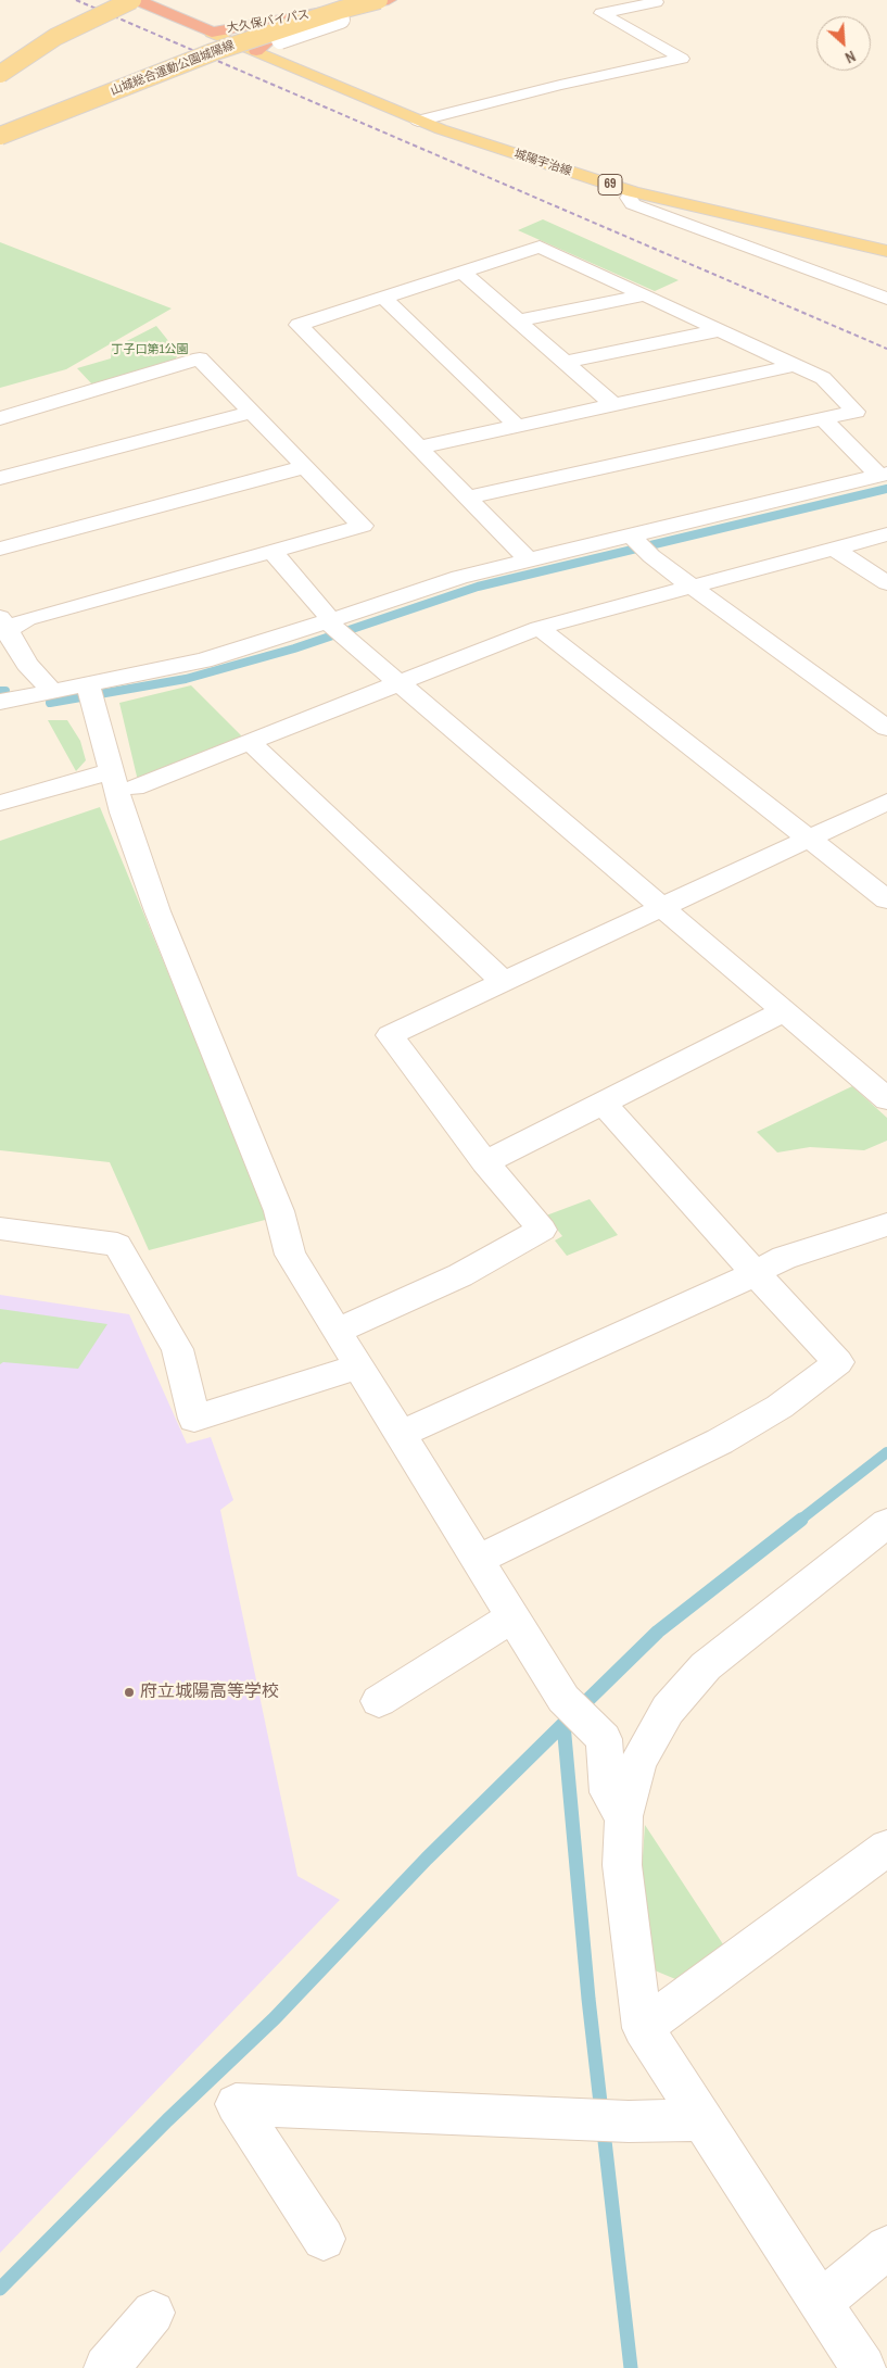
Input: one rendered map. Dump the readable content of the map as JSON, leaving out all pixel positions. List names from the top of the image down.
{
  "streets": {
    "highway": ["大久保バイパス"],
    "main road": ["山城総合運動公園城陽線", "城陽宇治線", "69"]
  },
  "crossings": [
    ["大久保バイパス", "城陽宇治線"]
  ],
  "parks": ["丁子口第1公園"],
  "places": ["府立城陽高等学校"],
  "north": "bottom right"
}
